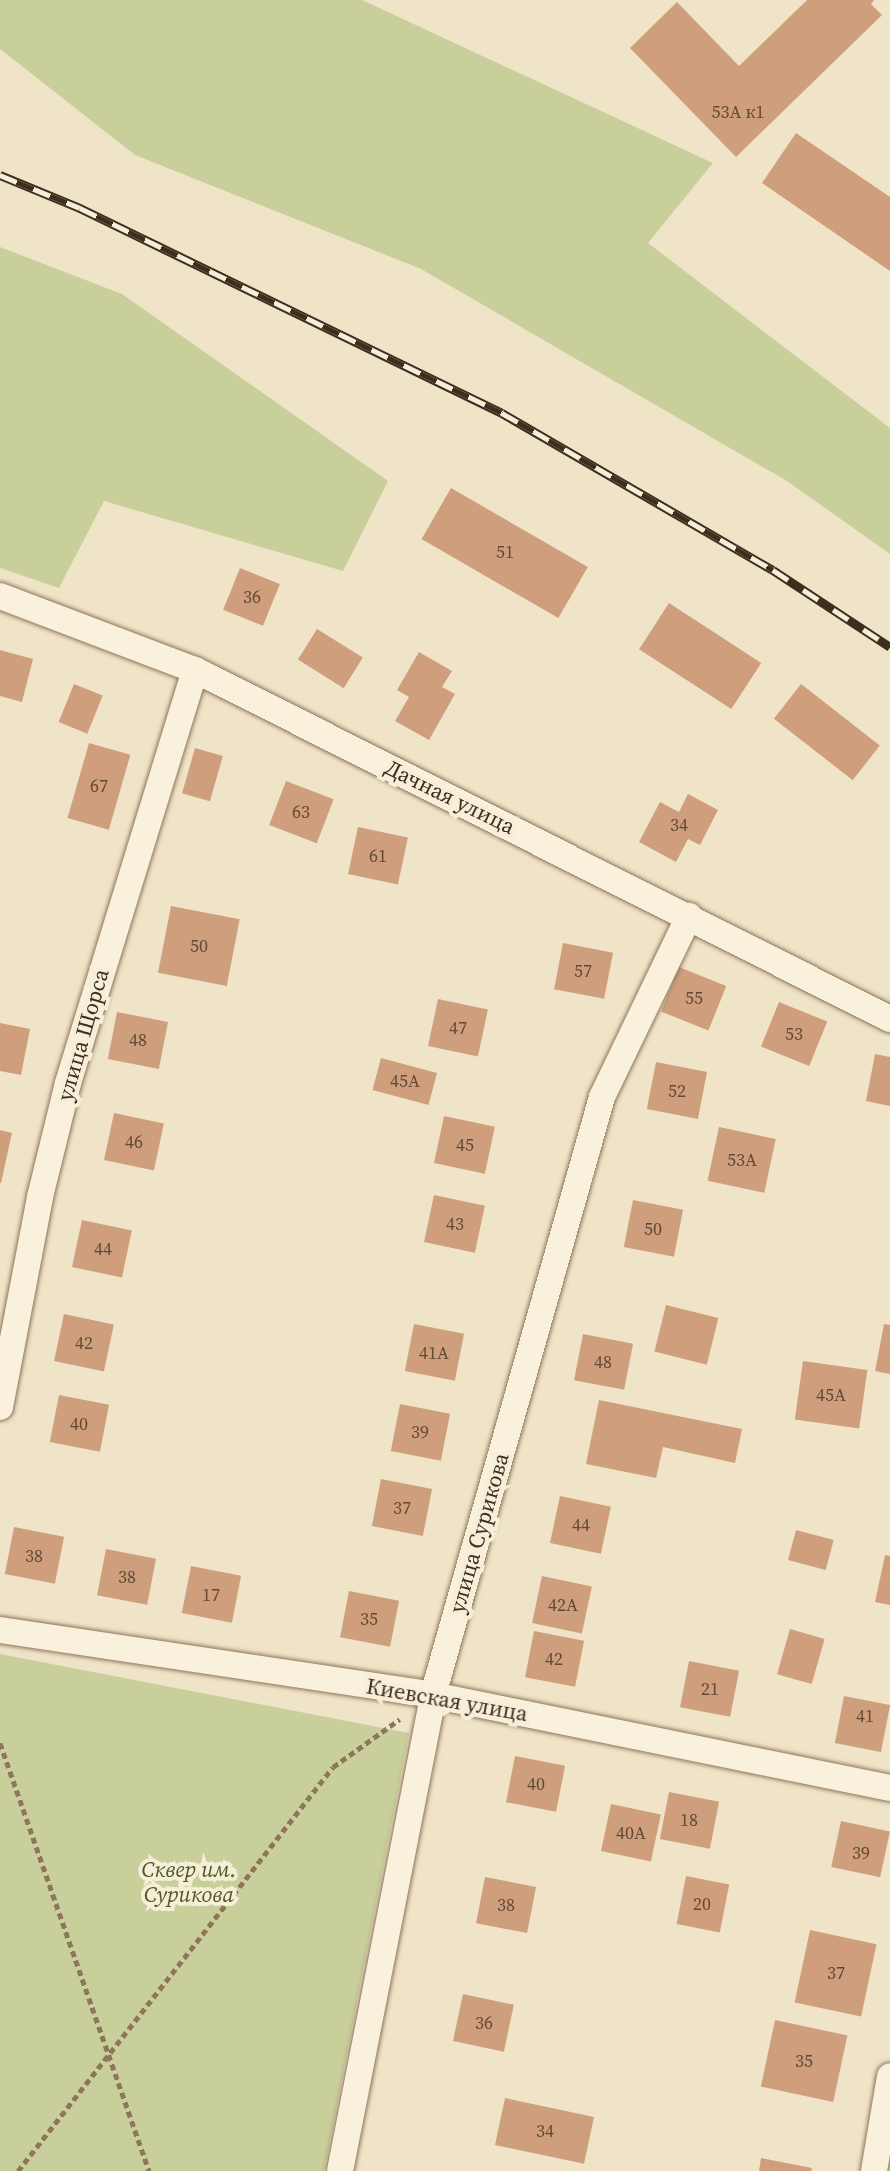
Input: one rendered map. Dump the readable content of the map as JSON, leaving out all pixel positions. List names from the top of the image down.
{
  "streets": {
    "street": [
      "Дачная улица",
      "улица Щорса",
      "улица Сурикова",
      "Киевская улица"
    ]
  },
  "crossings": [
    ["Дачная улица", "улица Щорса"],
    ["Дачная улица", "улица Сурикова"],
    ["улица Сурикова", "Киевская улица"]
  ],
  "parks": ["Сквер им. Сурикова"],
  "house_numbers": [
    "53А к1",
    "51",
    "36",
    "67",
    "63",
    "34",
    "61",
    "50",
    "57",
    "55",
    "47",
    "53",
    "48",
    "45А",
    "52",
    "46",
    "45",
    "53А",
    "43",
    "50",
    "44",
    "42",
    "41А",
    "48",
    "45А",
    "40",
    "39",
    "37",
    "44",
    "38",
    "38",
    "17",
    "42А",
    "35",
    "42",
    "21",
    "41",
    "40",
    "18",
    "40А",
    "39",
    "20",
    "38",
    "37",
    "36",
    "35",
    "34"
  ]
}
